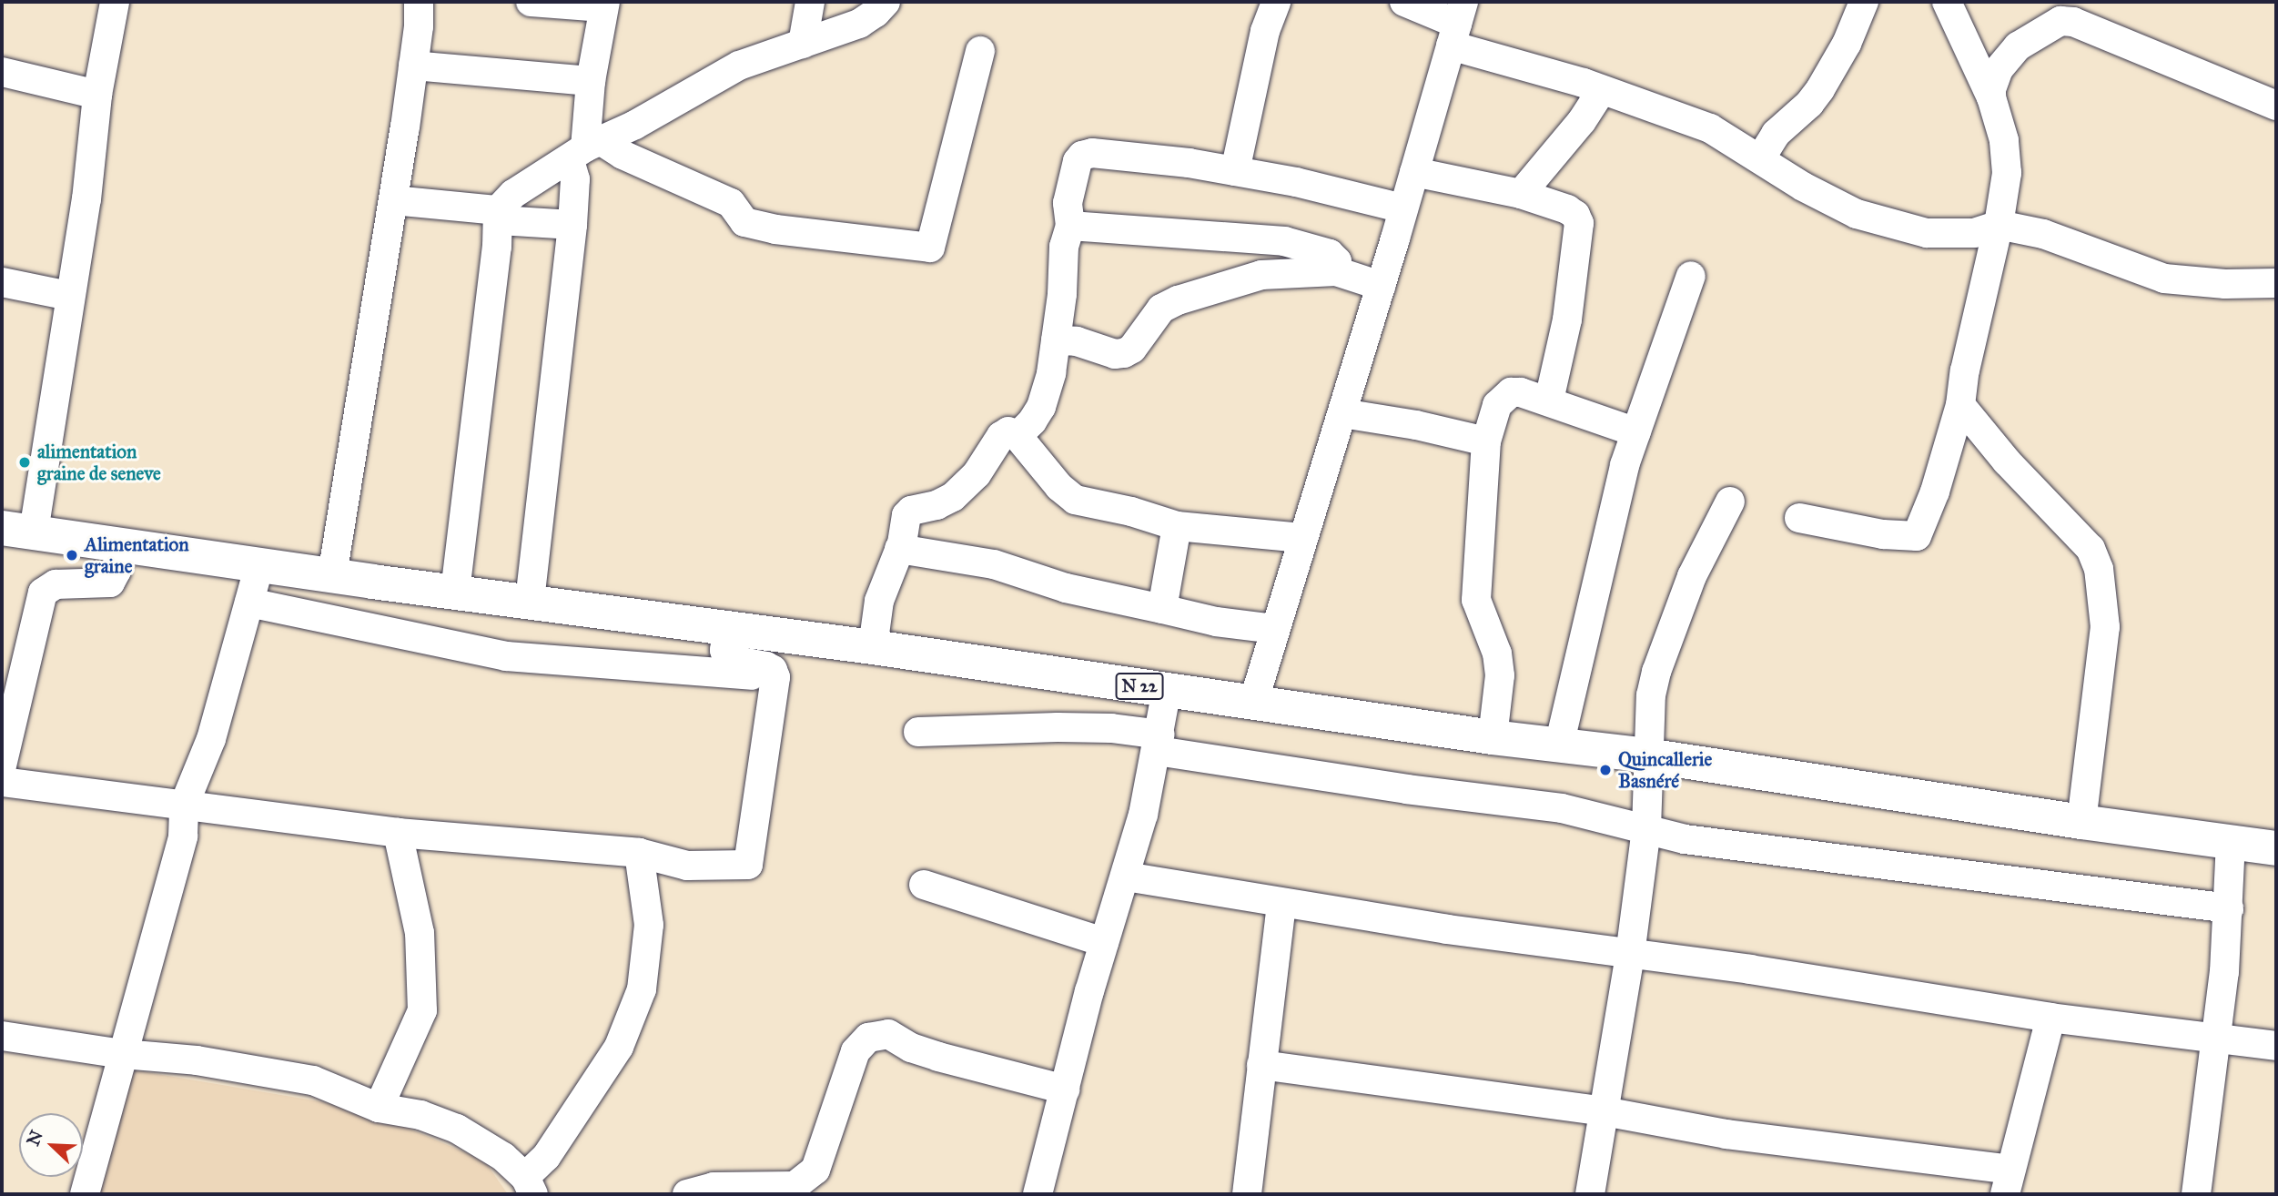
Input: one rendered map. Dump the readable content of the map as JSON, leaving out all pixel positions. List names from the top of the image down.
{
  "streets": {
    "main road": ["N 22"]
  },
  "places": ["alimentation graine de seneve", "Alimentation graine", "Quincallerie Basnéré"],
  "north": "top left"
}
